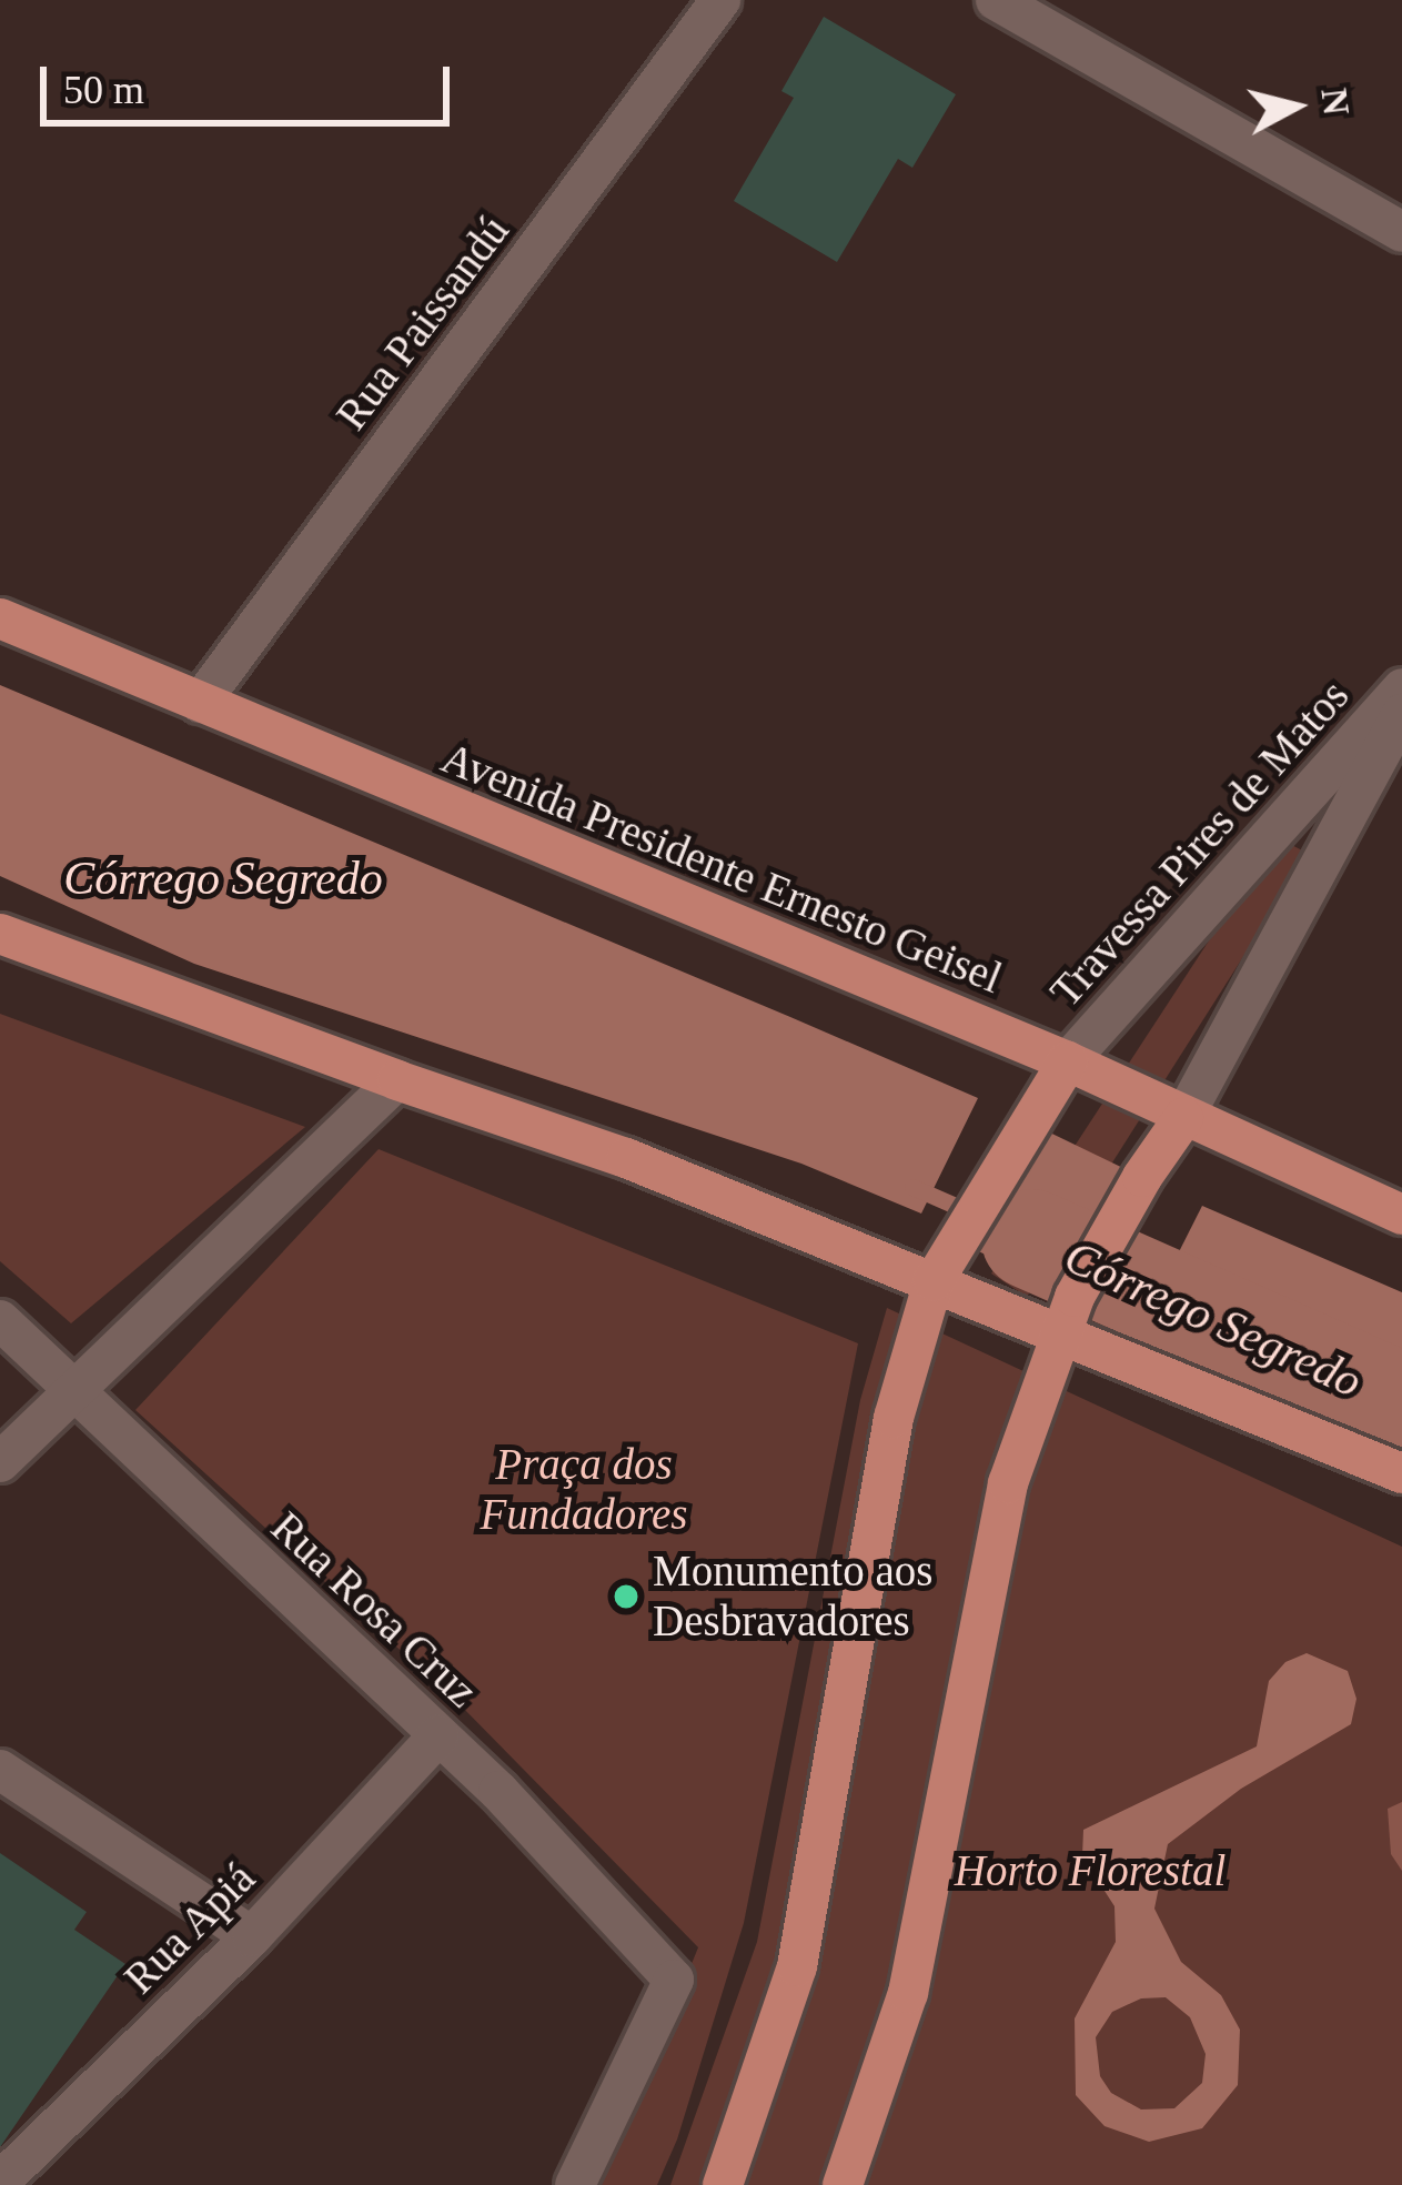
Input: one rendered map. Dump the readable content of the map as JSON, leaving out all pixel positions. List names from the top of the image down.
{
  "streets": {
    "main road": ["Avenida Presidente Ernesto Geisel"],
    "street": [
      "Rua Paissandú",
      "Travessa Pires de Matos",
      "Rua Rosa Cruz",
      "Rua Apiá"
    ]
  },
  "crossings": [
    ["Rua Paissandú", "Avenida Presidente Ernesto Geisel"],
    ["Travessa Pires de Matos", "Avenida Presidente Ernesto Geisel"],
    ["Rua Rosa Cruz", "Rua Apiá"]
  ],
  "water": ["Córrego Segredo"],
  "parks": ["Praça dos Fundadores", "Horto Florestal"],
  "places": ["Monumento aos Desbravadores"],
  "scale_bar": "50 m",
  "north": "right"
}
